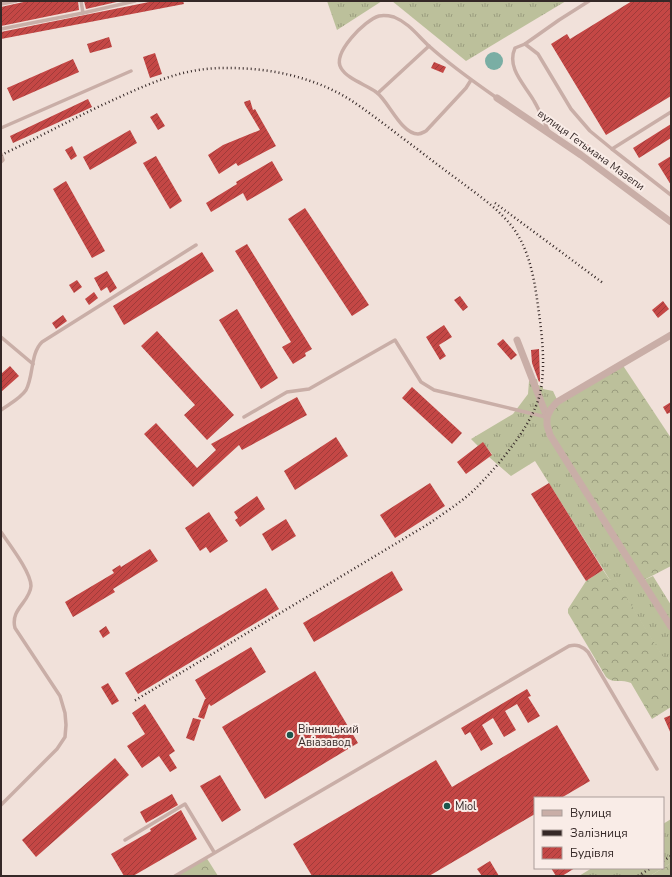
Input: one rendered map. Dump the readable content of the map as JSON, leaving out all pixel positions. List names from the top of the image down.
{
  "streets": {
    "street": ["вулиця Гетьмана Мазепи"]
  },
  "places": ["Вінницький Авіазавод", "Miol"],
  "legend": ["Вулиця", "Залізниця", "Будівля"]
}
